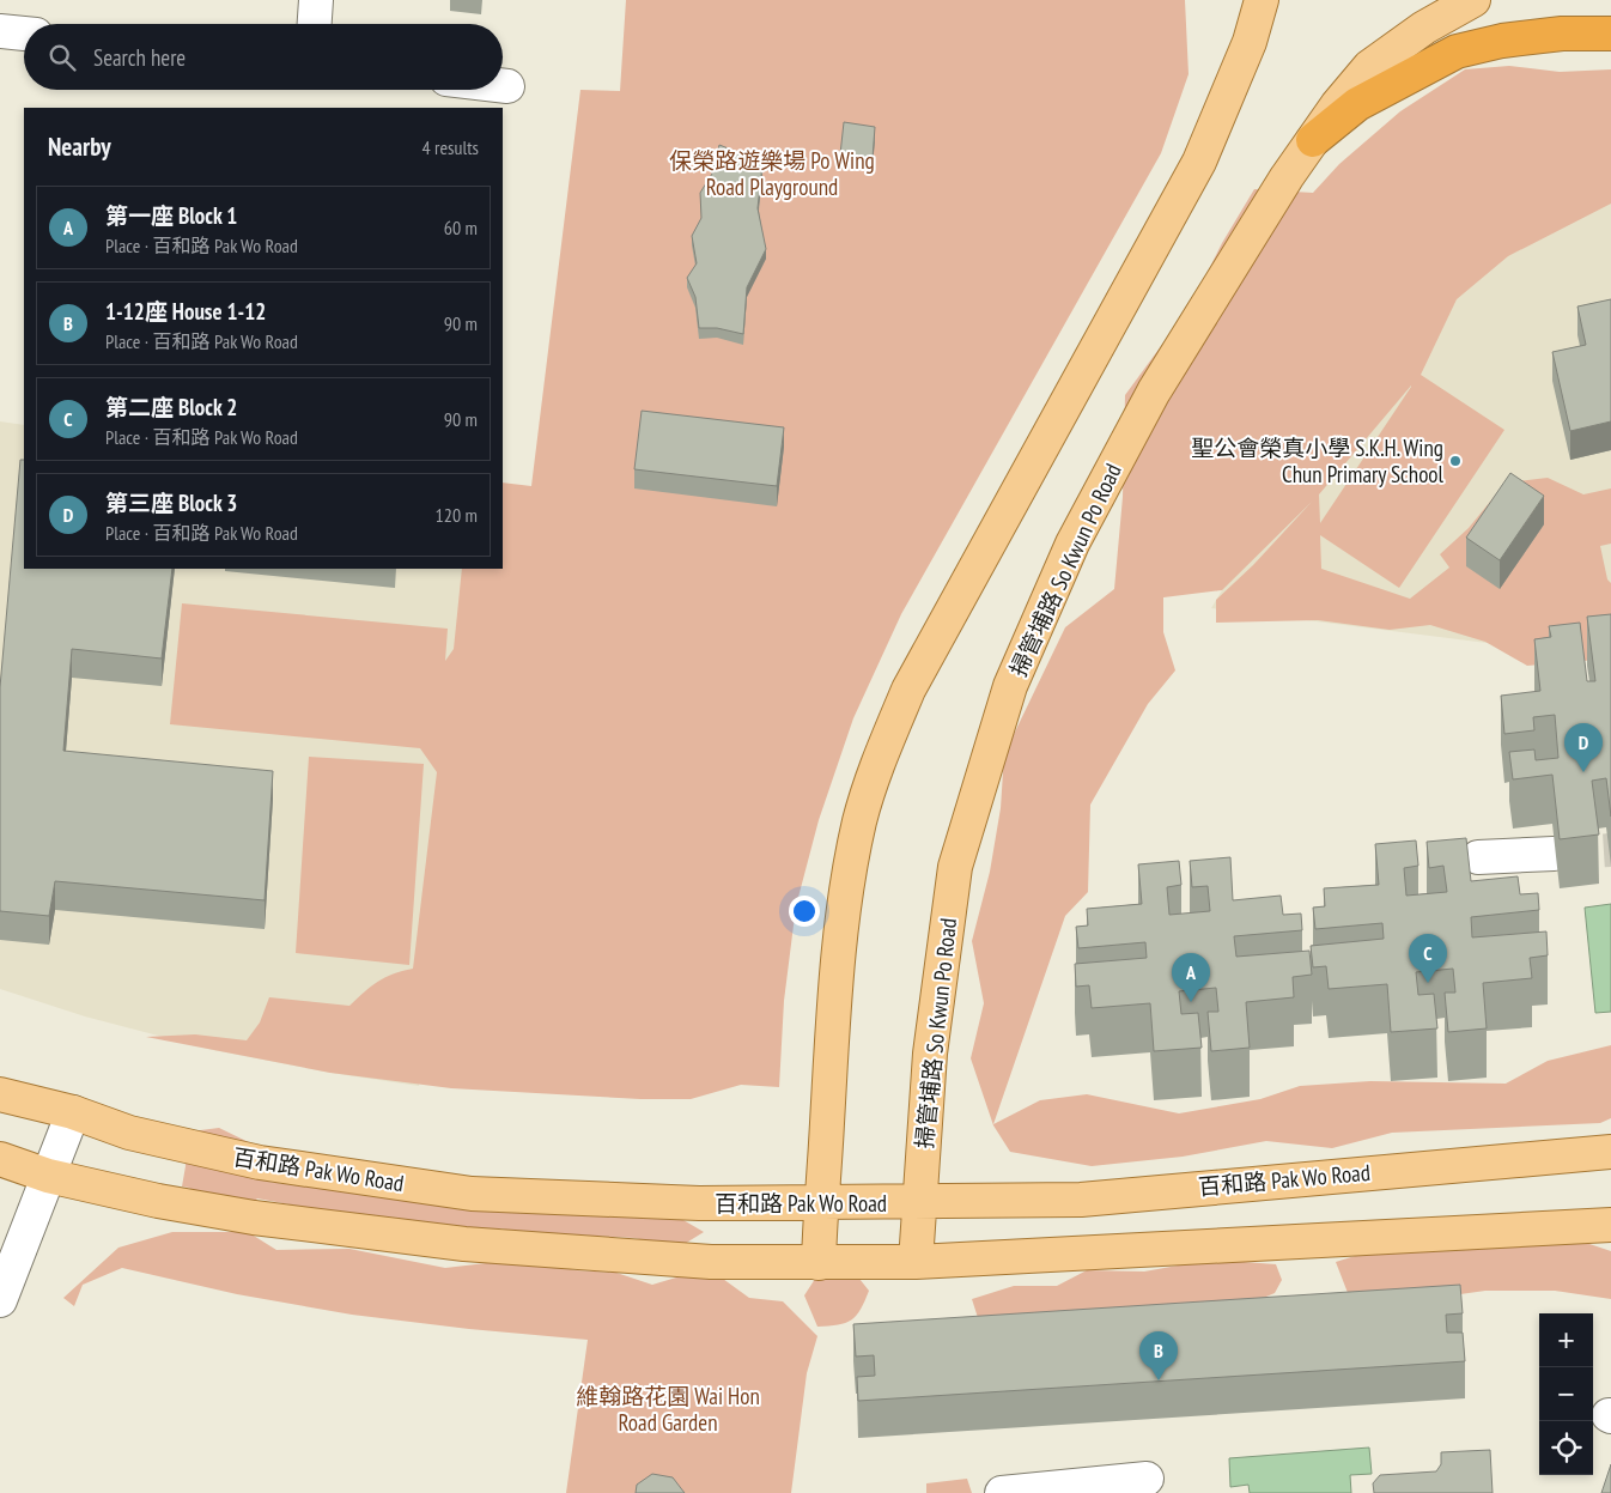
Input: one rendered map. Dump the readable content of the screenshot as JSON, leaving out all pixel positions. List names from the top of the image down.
{
  "streets": {
    "main road": ["掃管埔路 So Kwun Po Road", "百和路 Pak Wo Road"]
  },
  "crossings": [
    ["掃管埔路 So Kwun Po Road", "百和路 Pak Wo Road"]
  ],
  "parks": ["保榮路遊樂場 Po Wing Road Playground", "維翰路花園 Wai Hon Road Garden"],
  "places": ["聖公會榮真小學 S.K.H. Wing Chun Primary School"],
  "page": {
    "search": "Search here",
    "heading": ["Nearby", "4 results"],
    "list": [
      {
        "mark": "A",
        "name": "第一座 Block 1",
        "note": "Place · 百和路 Pak Wo Road",
        "value": "60 m"
      },
      {
        "mark": "B",
        "name": "1-12座 House 1-12",
        "note": "Place · 百和路 Pak Wo Road",
        "value": "90 m"
      },
      {
        "mark": "C",
        "name": "第二座 Block 2",
        "note": "Place · 百和路 Pak Wo Road",
        "value": "90 m"
      },
      {
        "mark": "D",
        "name": "第三座 Block 3",
        "note": "Place · 百和路 Pak Wo Road",
        "value": "120 m"
      }
    ],
    "pins": [
      "D",
      "C",
      "A",
      "B"
    ],
    "map_buttons": ["+", "−"]
  }
}
